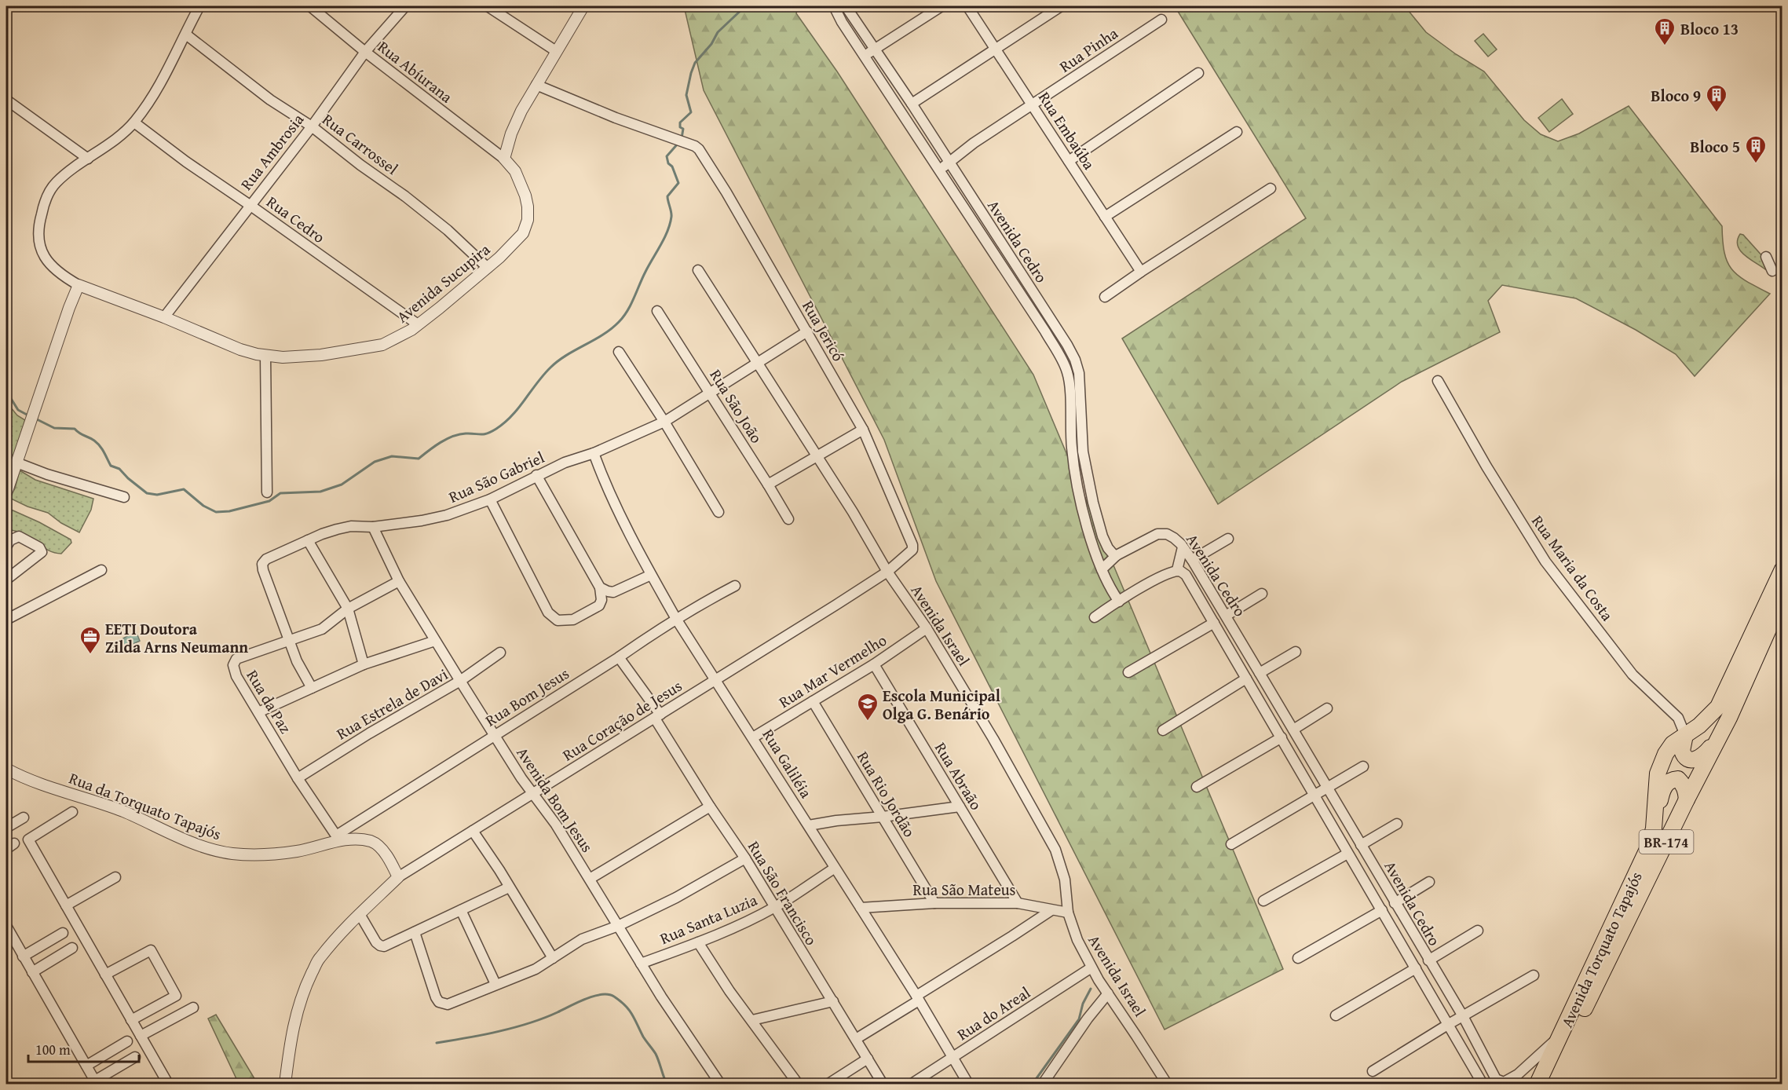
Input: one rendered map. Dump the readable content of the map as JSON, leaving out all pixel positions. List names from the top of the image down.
{
  "streets": {
    "highway": ["BR-174", "Avenida Torquato Tapajós"],
    "street": [
      "Rua Pinha",
      "Rua Abíurana",
      "Rua Embaúba",
      "Rua Carrossel",
      "Rua Ambrosia",
      "Rua Cedro",
      "Avenida Cedro",
      "Avenida Sucupira",
      "Rua Jericó",
      "Rua São João",
      "Rua São Gabriel",
      "Rua Maria da Costa",
      "Avenida Israel",
      "Rua Mar Vermelho",
      "Rua Bom Jesus",
      "Rua da Paz",
      "Rua Estrela de Davi",
      "Rua Coração de Jesus",
      "Rua Galiléia",
      "Rua Abraão",
      "Rua Rio Jordão",
      "Avenida Bom Jesus",
      "Rua da Torquato Tapajós",
      "Rua São Mateus",
      "Rua São Francisco",
      "Rua Santa Luzia",
      "Rua do Areal"
    ]
  },
  "crossings": [
    ["Rua Pinha", "Rua Embaúba"],
    ["Rua Pinha", "Avenida Cedro"],
    ["Rua Abíurana", "Rua Ambrosia"],
    ["Rua Abíurana", "Avenida Sucupira"],
    ["Rua Carrossel", "Rua Ambrosia"],
    ["Rua Carrossel", "Avenida Sucupira"],
    ["Rua Ambrosia", "Rua Cedro"],
    ["Rua Ambrosia", "Avenida Sucupira"],
    ["Rua Cedro", "Avenida Sucupira"],
    ["Avenida Cedro", "Avenida Torquato Tapajós"],
    ["Rua Jericó", "Rua São Gabriel"],
    ["Rua Jericó", "Rua Coração de Jesus"],
    ["Rua São João", "Rua São Gabriel"],
    ["Rua São Gabriel", "Avenida Israel"],
    ["Rua São Gabriel", "Rua da Paz"],
    ["Rua São Gabriel", "Rua Galiléia"],
    ["Rua São Gabriel", "Avenida Bom Jesus"],
    ["Rua Maria da Costa", "Avenida Torquato Tapajós"],
    ["Avenida Israel", "Rua Mar Vermelho"],
    ["Avenida Israel", "Rua Coração de Jesus"],
    ["Avenida Israel", "Rua São Mateus"],
    ["Avenida Israel", "Rua do Areal"],
    ["Rua Mar Vermelho", "Rua Galiléia"],
    ["Rua Mar Vermelho", "Rua Abraão"],
    ["Rua Mar Vermelho", "Rua Rio Jordão"],
    ["Rua Bom Jesus", "Rua da Paz"],
    ["Rua Bom Jesus", "Rua Galiléia"],
    ["Rua Bom Jesus", "Avenida Bom Jesus"],
    ["Rua Bom Jesus", "Rua da Torquato Tapajós"],
    ["Rua Bom Jesus", "Rua São Francisco"],
    ["Rua da Paz", "Rua Estrela de Davi"],
    ["Rua da Paz", "Avenida Bom Jesus"],
    ["Rua da Paz", "Rua da Torquato Tapajós"],
    ["Rua Estrela de Davi", "Avenida Bom Jesus"],
    ["Rua Coração de Jesus", "Rua Galiléia"],
    ["Rua Coração de Jesus", "Avenida Bom Jesus"],
    ["Rua Coração de Jesus", "Rua da Torquato Tapajós"],
    ["Rua Coração de Jesus", "Rua São Francisco"],
    ["Rua Galiléia", "Rua São Mateus"],
    ["Rua Galiléia", "Rua Santa Luzia"],
    ["Rua Galiléia", "Rua do Areal"],
    ["Rua Abraão", "Rua São Mateus"],
    ["Rua Rio Jordão", "Rua São Mateus"],
    ["Avenida Bom Jesus", "Rua Santa Luzia"],
    ["Rua São Francisco", "Rua Santa Luzia"]
  ],
  "places": {
    "building": ["Bloco 13", "Bloco 9", "Bloco 5"],
    "office": ["EETI Doutora Zilda Arns Neumann"],
    "school or university": ["Escola Municipal Olga G. Benário"]
  },
  "scale_bar": "100 m"
}
